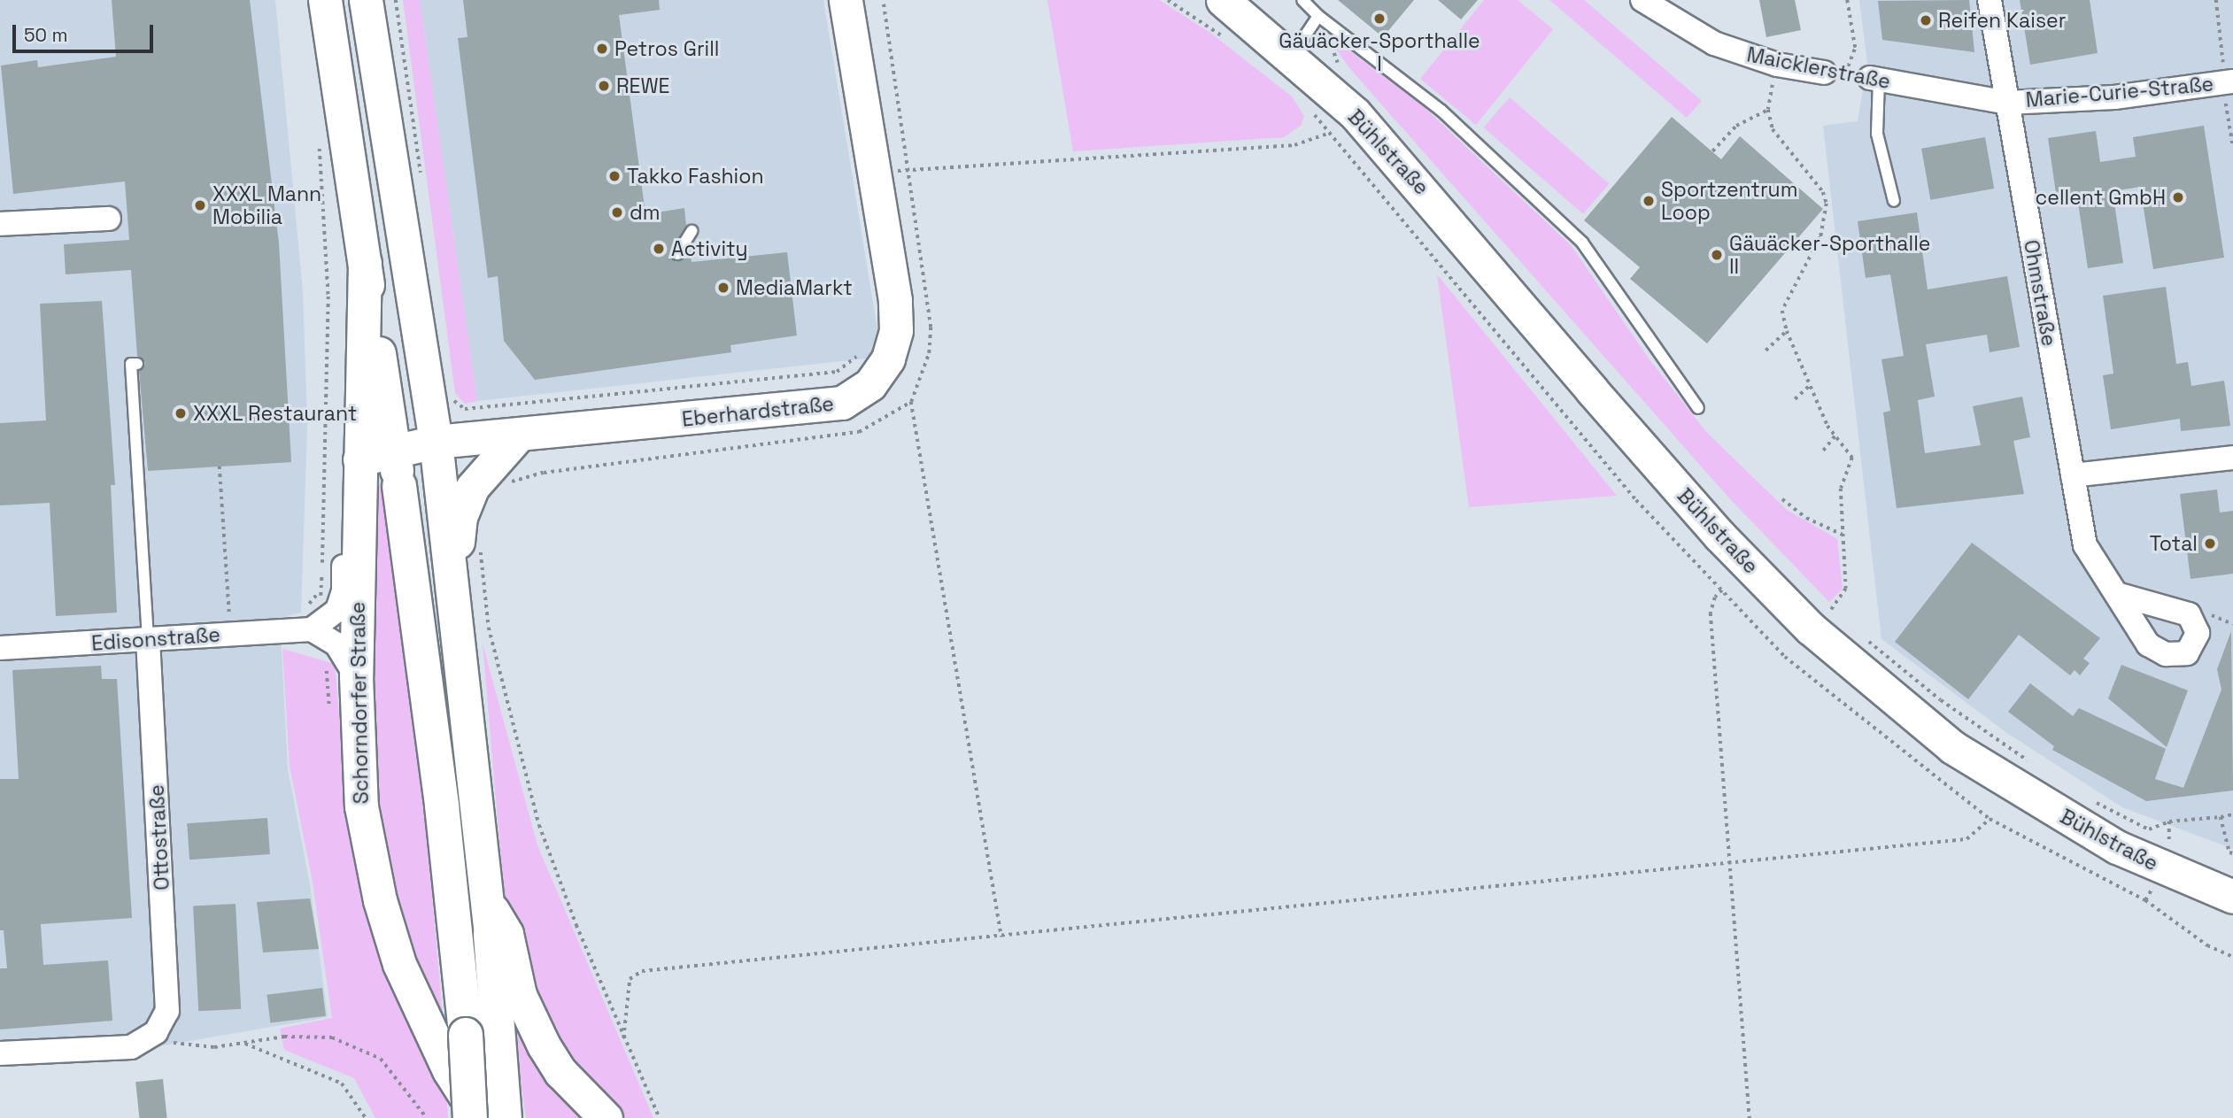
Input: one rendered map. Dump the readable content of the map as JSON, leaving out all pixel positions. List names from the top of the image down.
{
  "streets": {
    "main road": ["Bühlstraße", "Eberhardstraße", "Schorndorfer Straße"],
    "street": [
      "Maicklerstraße",
      "Marie-Curie-Straße",
      "Ohmstraße",
      "Edisonstraße",
      "Ottostraße"
    ]
  },
  "crossings": [
    ["Maicklerstraße", "Marie-Curie-Straße"],
    ["Maicklerstraße", "Ohmstraße"],
    ["Marie-Curie-Straße", "Ohmstraße"],
    ["Eberhardstraße", "Schorndorfer Straße"],
    ["Edisonstraße", "Ottostraße"]
  ],
  "places": [
    "Gäuäcker-Sporthalle I",
    "Reifen Kaiser",
    "Petros Grill",
    "REWE",
    "Takko Fashion",
    "cellent GmbH",
    "Sportzentrum Loop",
    "XXXL Mann Mobilia",
    "dm",
    "Activity",
    "Gäuäcker-Sporthalle II",
    "MediaMarkt",
    "XXXL Restaurant",
    "Total"
  ],
  "scale_bar": "50 m"
}
